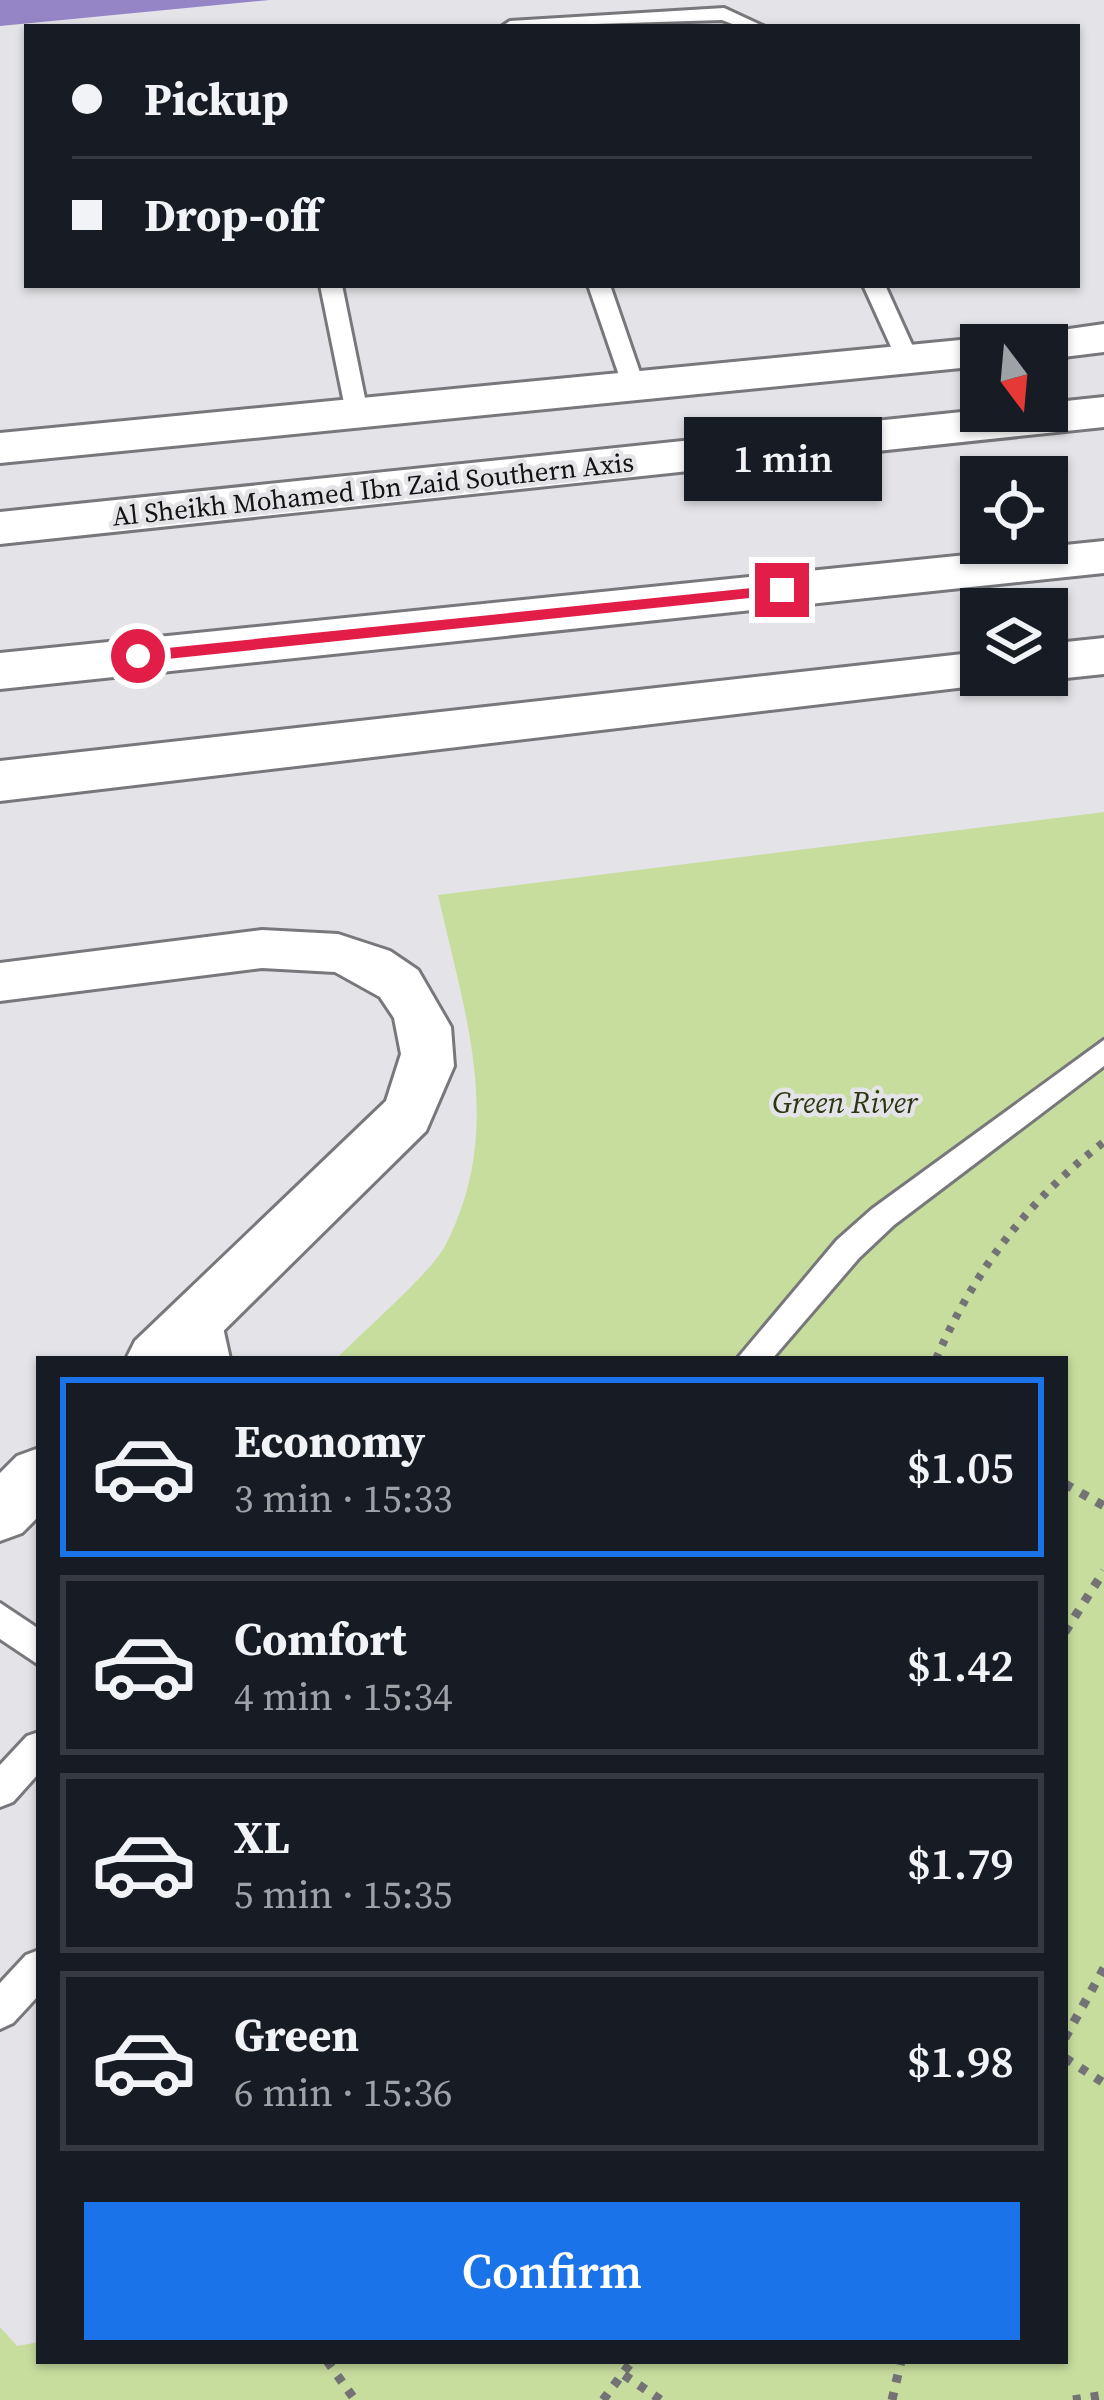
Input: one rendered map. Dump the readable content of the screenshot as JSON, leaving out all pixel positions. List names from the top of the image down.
{
  "streets": {
    "main road": ["Al Sheikh Mohamed Ibn Zaid Southern Axis"]
  },
  "parks": ["Green River"],
  "north": "bottom",
  "page": {
    "banner": ["Pickup", "Drop-off"],
    "bubble": "1 min",
    "list": [
      {
        "name": "Economy",
        "note": "3 min · 15:33",
        "value": "$1.05"
      },
      {
        "name": "Comfort",
        "note": "4 min · 15:34",
        "value": "$1.42"
      },
      {
        "name": "XL",
        "note": "5 min · 15:35",
        "value": "$1.79"
      },
      {
        "name": "Green",
        "note": "6 min · 15:36",
        "value": "$1.98"
      }
    ],
    "buttons": "Confirm"
  }
}
